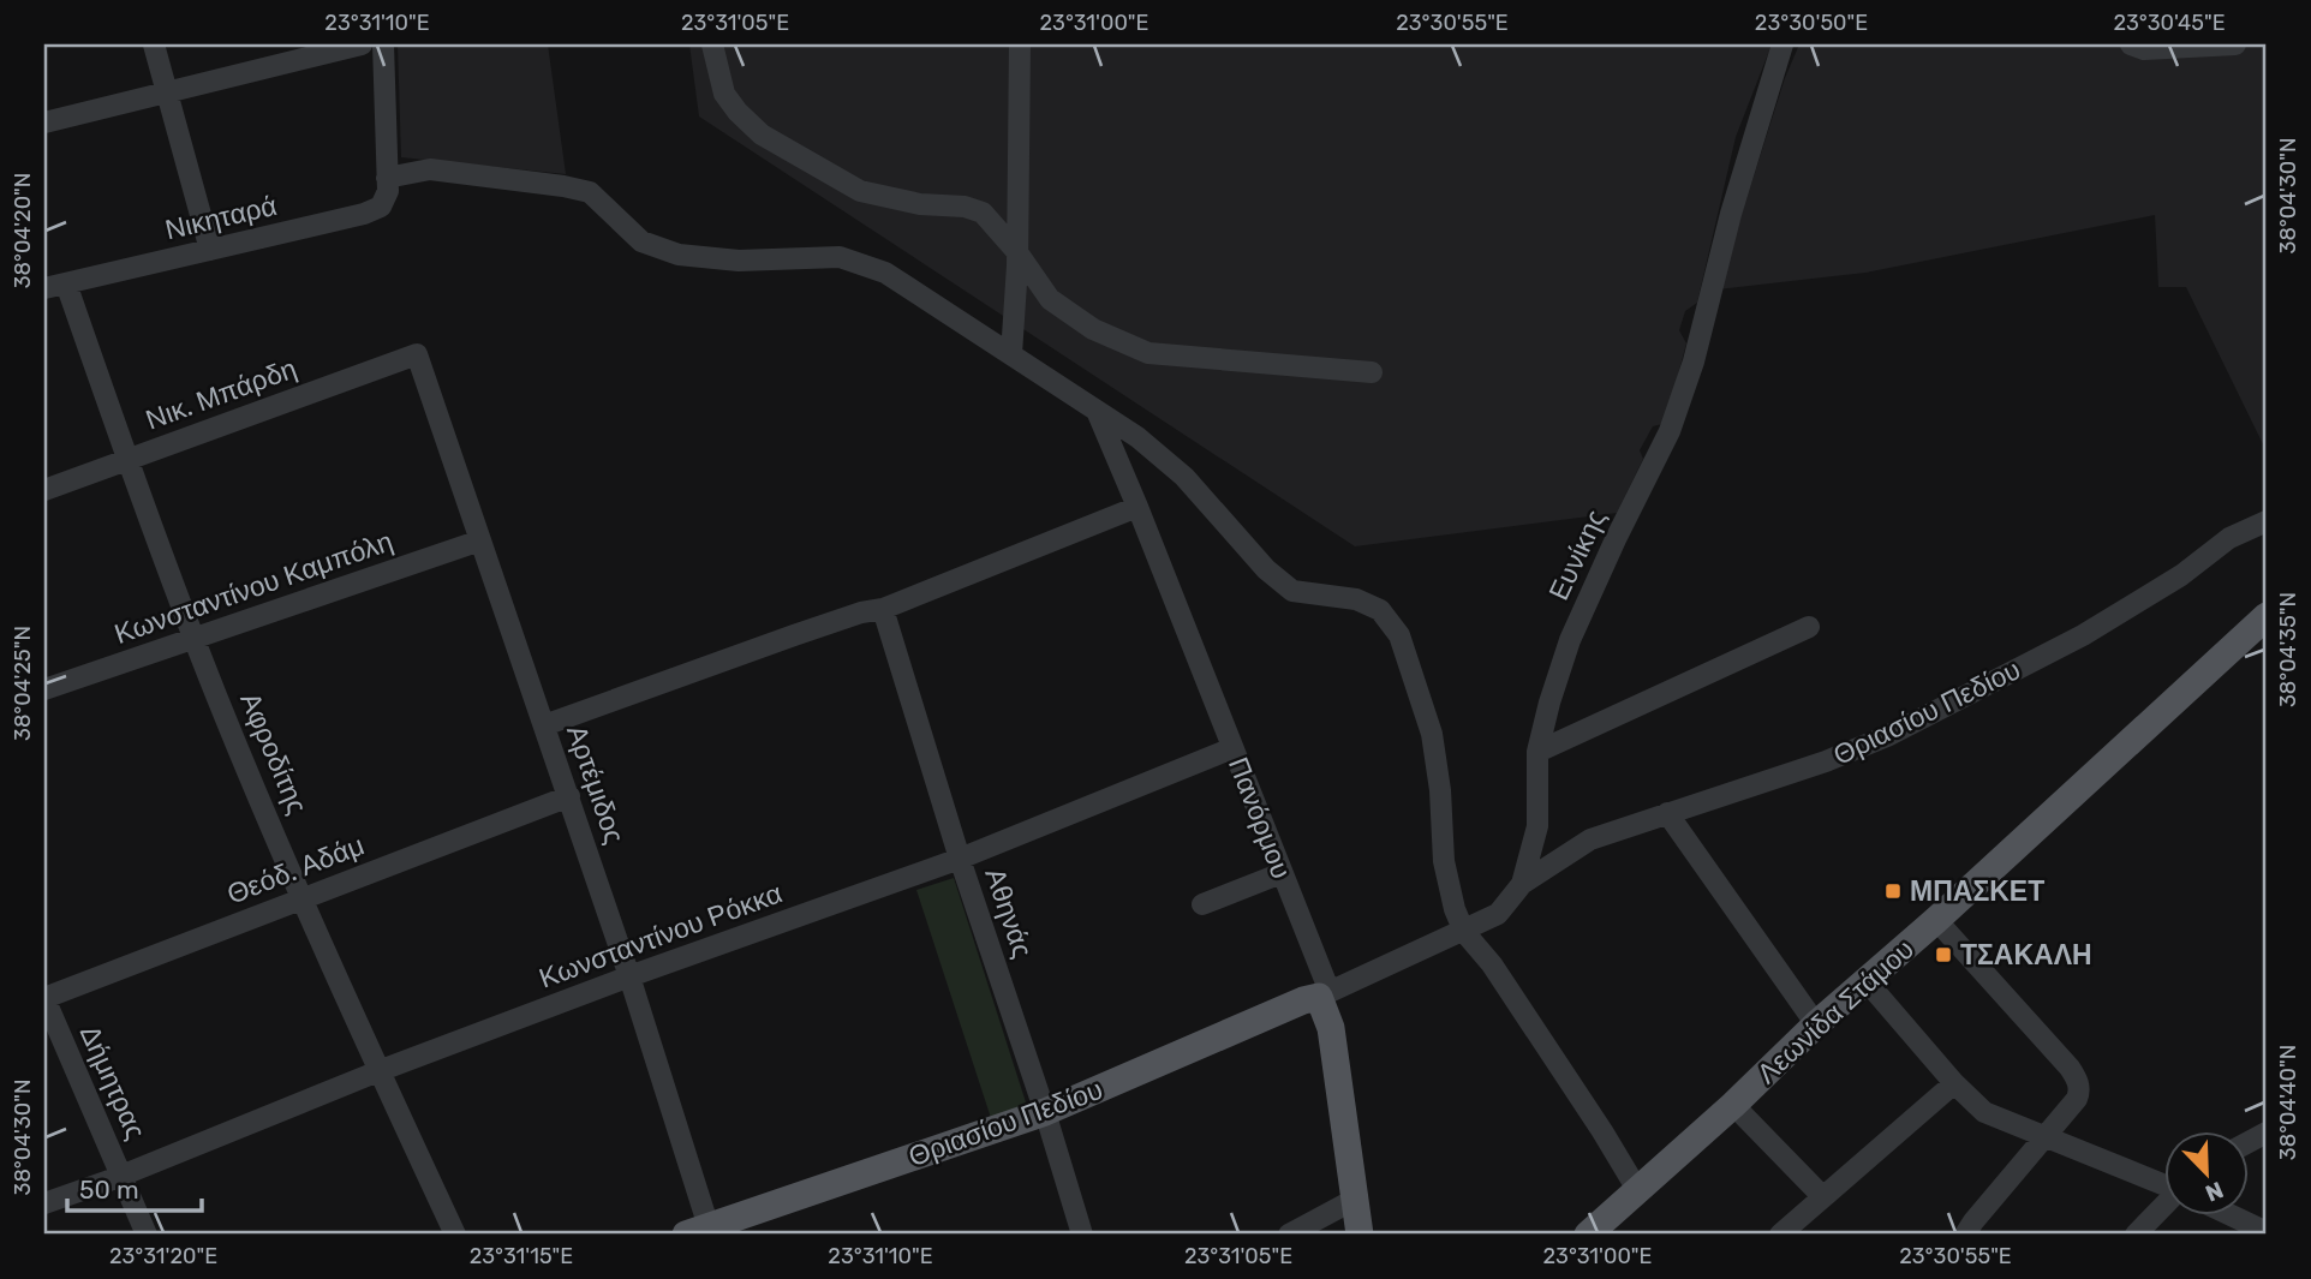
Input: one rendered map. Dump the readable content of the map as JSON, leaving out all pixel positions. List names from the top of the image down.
{
  "streets": {
    "main road": ["Θριασίου Πεδίου", "Πανόρμου", "Λεωνίδα Στάμου"],
    "street": [
      "Νικηταρά",
      "Νικ. Μπάρδη",
      "Ευνίκης",
      "Κωνσταντίνου Καμπόλη",
      "Αφροδίτης",
      "Αρτέμιδος",
      "Θεόδ. Αδάμ",
      "Αθηνάς",
      "Κωνσταντίνου Ρόκκα",
      "Δήμητρας"
    ]
  },
  "crossings": [
    ["Νικηταρά", "Αφροδίτης"],
    ["Νικ. Μπάρδη", "Αφροδίτης"],
    ["Νικ. Μπάρδη", "Αρτέμιδος"],
    ["Ευνίκης", "Θριασίου Πεδίου"],
    ["Ευνίκης", "Πανόρμου"],
    ["Κωνσταντίνου Καμπόλη", "Αφροδίτης"],
    ["Κωνσταντίνου Καμπόλη", "Αρτέμιδος"],
    ["Θριασίου Πεδίου", "Αρτέμιδος"],
    ["Θριασίου Πεδίου", "Πανόρμου"],
    ["Θριασίου Πεδίου", "Αθηνάς"],
    ["Αφροδίτης", "Θεόδ. Αδάμ"],
    ["Αφροδίτης", "Κωνσταντίνου Ρόκκα"],
    ["Αρτέμιδος", "Θεόδ. Αδάμ"],
    ["Αρτέμιδος", "Κωνσταντίνου Ρόκκα"],
    ["Πανόρμου", "Κωνσταντίνου Ρόκκα"],
    ["Θεόδ. Αδάμ", "Δήμητρας"],
    ["Αθηνάς", "Κωνσταντίνου Ρόκκα"],
    ["Κωνσταντίνου Ρόκκα", "Δήμητρας"]
  ],
  "places": {
    "transit": ["ΜΠΑΣΚΕΤ", "ΤΣΑΚΑΛΗ"]
  },
  "scale_bar": "50 m",
  "north": "bottom right",
  "coordinates": [
    "23°31'10\"E",
    "23°31'05\"E",
    "23°31'00\"E",
    "23°30'55\"E",
    "23°30'50\"E",
    "23°30'45\"E",
    "38°04'30\"N",
    "38°04'20\"N",
    "38°04'35\"N",
    "38°04'25\"N",
    "38°04'40\"N",
    "23°31'20\"E",
    "23°31'15\"E"
  ]
}
